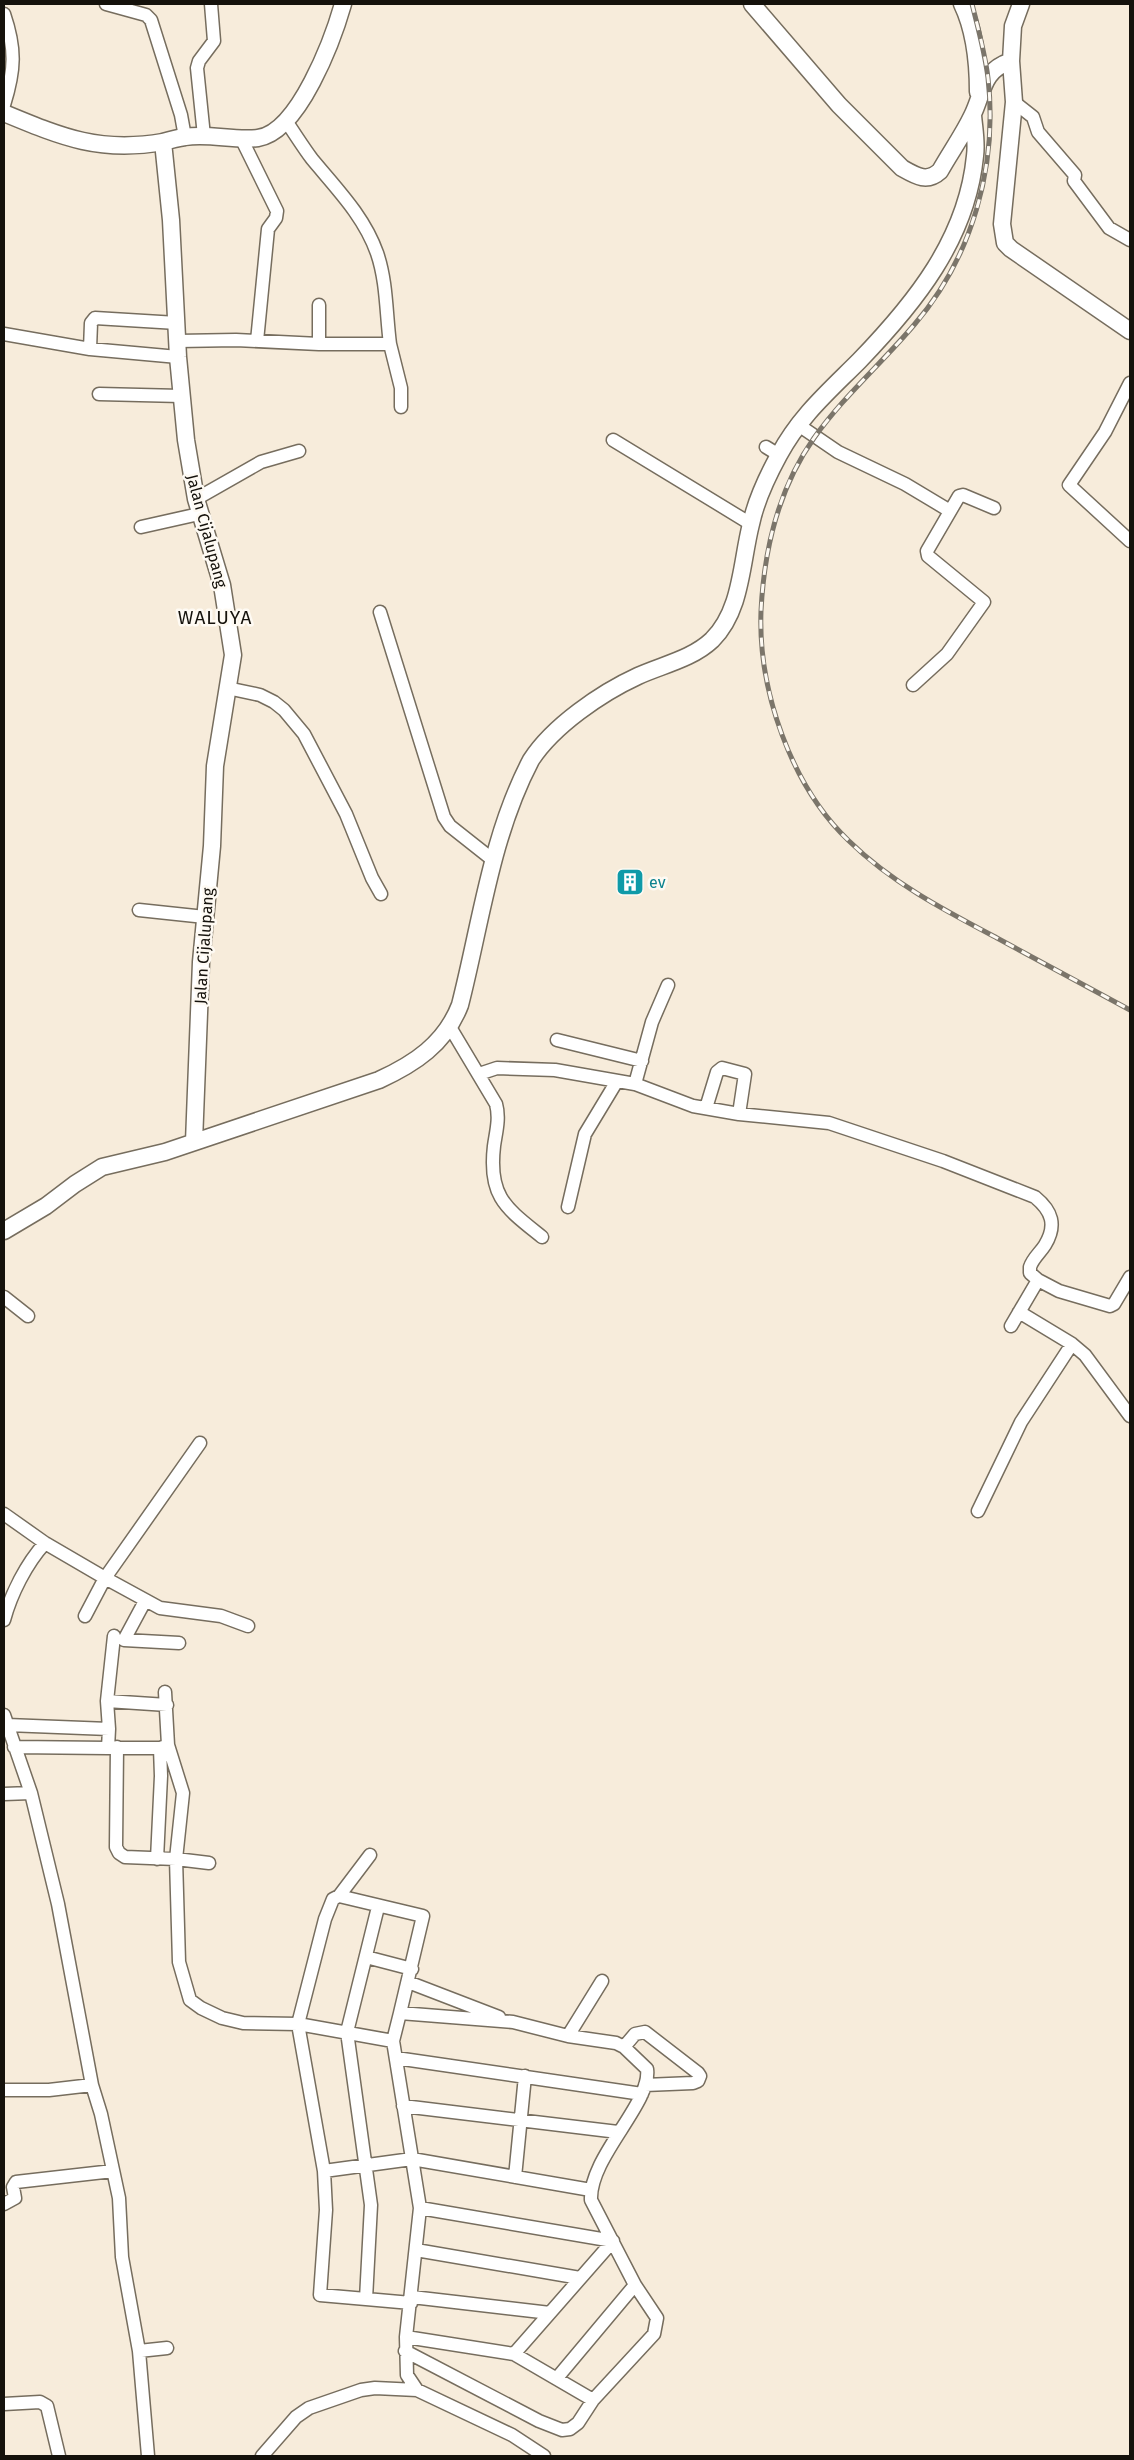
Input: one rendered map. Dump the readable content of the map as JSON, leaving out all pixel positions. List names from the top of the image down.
{
  "streets": {
    "street": ["Jalan Cijalupang"]
  },
  "districts": ["WALUYA"],
  "places": {
    "building": ["ev"]
  }
}
